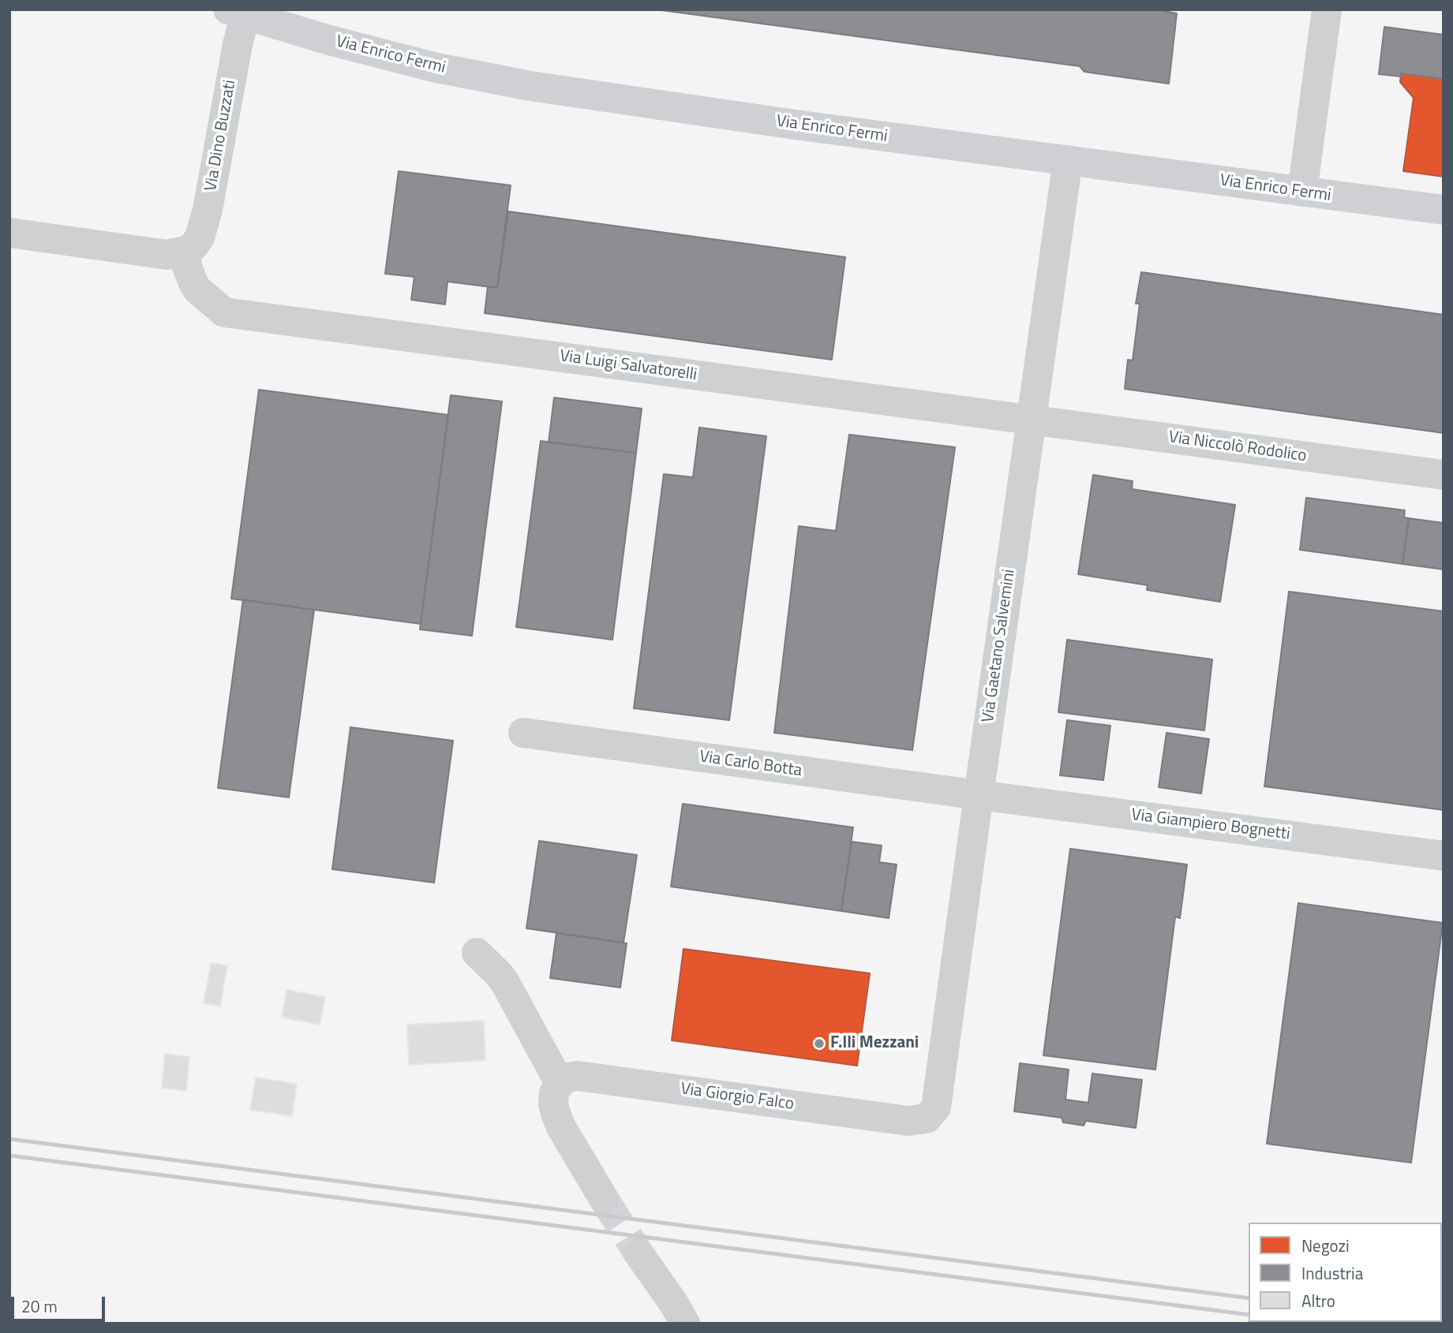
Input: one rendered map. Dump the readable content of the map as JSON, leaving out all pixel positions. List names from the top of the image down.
{
  "streets": {
    "street": [
      "Via Enrico Fermi",
      "Via Dino Buzzati",
      "Via Luigi Salvatorelli",
      "Via Niccolò Rodolico",
      "Via Gaetano Salvemini",
      "Via Carlo Botta",
      "Via Giampiero Bognetti",
      "Via Giorgio Falco"
    ]
  },
  "crossings": [
    ["Via Enrico Fermi", "Via Dino Buzzati"],
    ["Via Enrico Fermi", "Via Gaetano Salvemini"],
    ["Via Dino Buzzati", "Via Luigi Salvatorelli"],
    ["Via Luigi Salvatorelli", "Via Niccolò Rodolico"],
    ["Via Luigi Salvatorelli", "Via Gaetano Salvemini"],
    ["Via Niccolò Rodolico", "Via Gaetano Salvemini"],
    ["Via Gaetano Salvemini", "Via Carlo Botta"],
    ["Via Gaetano Salvemini", "Via Giampiero Bognetti"],
    ["Via Gaetano Salvemini", "Via Giorgio Falco"],
    ["Via Carlo Botta", "Via Giampiero Bognetti"]
  ],
  "places": ["F.lli Mezzani"],
  "legend": ["Negozi", "Industria", "Altro"],
  "scale_bar": "20 m"
}
